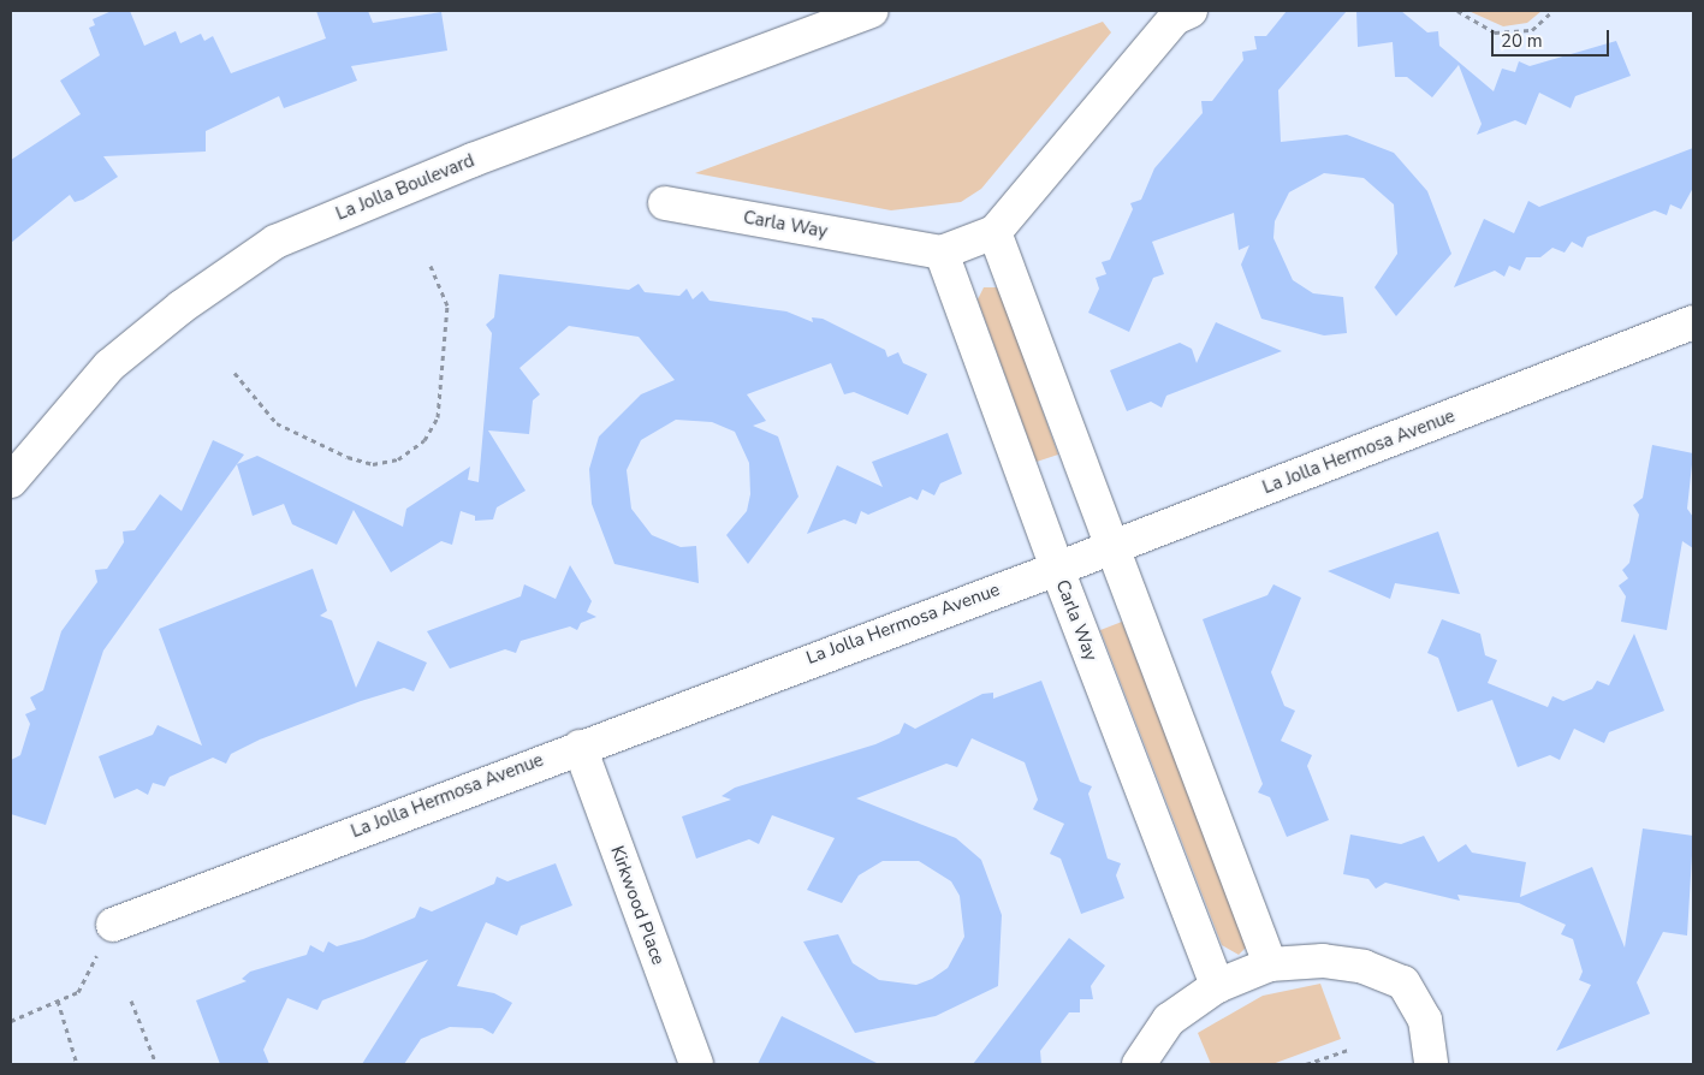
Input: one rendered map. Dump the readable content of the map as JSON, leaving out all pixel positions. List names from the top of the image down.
{
  "streets": {
    "street": [
      "La Jolla Boulevard",
      "Carla Way",
      "La Jolla Hermosa Avenue",
      "Kirkwood Place"
    ]
  },
  "crossings": [
    ["Carla Way", "La Jolla Hermosa Avenue"],
    ["La Jolla Hermosa Avenue", "Kirkwood Place"]
  ],
  "scale_bar": "20 m"
}
